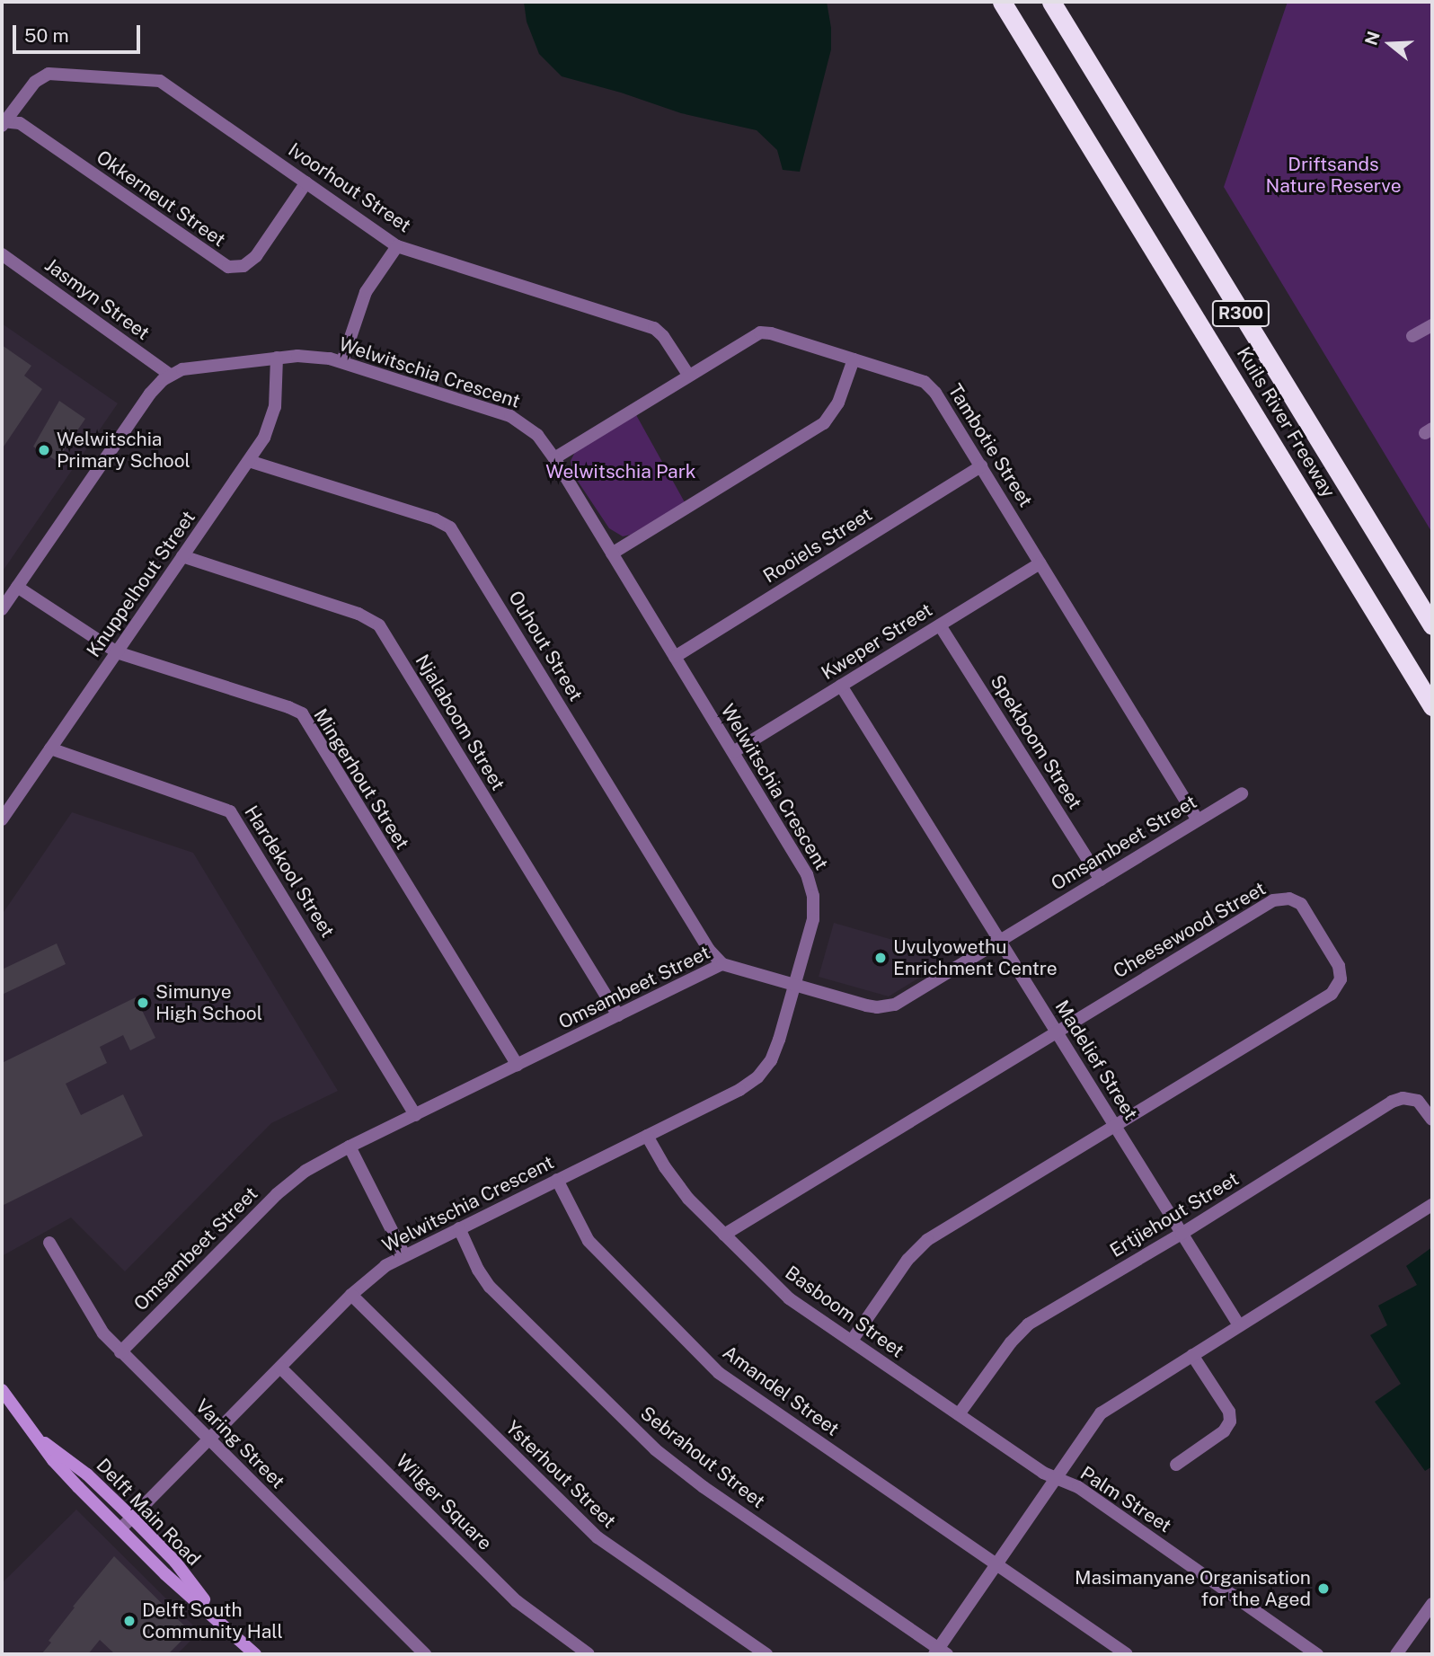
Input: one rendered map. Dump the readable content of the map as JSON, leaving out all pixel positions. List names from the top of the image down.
{
  "streets": {
    "highway": ["R300", "Kuils River Freeway"],
    "street": [
      "Ivoorhout Street",
      "Okkerneut Street",
      "Jasmyn Street",
      "Welwitschia Crescent",
      "Tambotie Street",
      "Rooiels Street",
      "Knuppelhout Street",
      "Kweper Street",
      "Ouhout Street",
      "Njalaboom Street",
      "Spekboom Street",
      "Mingerhout Street",
      "Omsambeet Street",
      "Hardekool Street",
      "Cheesewood Street",
      "Madelief Street",
      "Ertjiehout Street",
      "Basboom Street",
      "Amandel Street",
      "Varing Street",
      "Sebrahout Street",
      "Ysterhout Street",
      "Palm Street",
      "Wilger Square",
      "Delft Main Road"
    ]
  },
  "crossings": [
    ["Ivoorhout Street", "Okkerneut Street"],
    ["Ivoorhout Street", "Tambotie Street"],
    ["Jasmyn Street", "Welwitschia Crescent"],
    ["Welwitschia Crescent", "Tambotie Street"],
    ["Welwitschia Crescent", "Rooiels Street"],
    ["Welwitschia Crescent", "Knuppelhout Street"],
    ["Welwitschia Crescent", "Kweper Street"],
    ["Welwitschia Crescent", "Mingerhout Street"],
    ["Welwitschia Crescent", "Omsambeet Street"],
    ["Welwitschia Crescent", "Basboom Street"],
    ["Welwitschia Crescent", "Amandel Street"],
    ["Welwitschia Crescent", "Varing Street"],
    ["Welwitschia Crescent", "Sebrahout Street"],
    ["Welwitschia Crescent", "Ysterhout Street"],
    ["Welwitschia Crescent", "Wilger Square"],
    ["Welwitschia Crescent", "Delft Main Road"],
    ["Tambotie Street", "Rooiels Street"],
    ["Tambotie Street", "Kweper Street"],
    ["Tambotie Street", "Omsambeet Street"],
    ["Knuppelhout Street", "Ouhout Street"],
    ["Knuppelhout Street", "Njalaboom Street"],
    ["Knuppelhout Street", "Mingerhout Street"],
    ["Knuppelhout Street", "Hardekool Street"],
    ["Kweper Street", "Spekboom Street"],
    ["Kweper Street", "Madelief Street"],
    ["Ouhout Street", "Omsambeet Street"],
    ["Njalaboom Street", "Omsambeet Street"],
    ["Spekboom Street", "Omsambeet Street"],
    ["Mingerhout Street", "Omsambeet Street"],
    ["Omsambeet Street", "Hardekool Street"],
    ["Omsambeet Street", "Madelief Street"],
    ["Omsambeet Street", "Varing Street"],
    ["Cheesewood Street", "Madelief Street"],
    ["Cheesewood Street", "Basboom Street"],
    ["Madelief Street", "Ertjiehout Street"],
    ["Ertjiehout Street", "Basboom Street"],
    ["Basboom Street", "Palm Street"],
    ["Amandel Street", "Palm Street"],
    ["Sebrahout Street", "Palm Street"]
  ],
  "parks": ["Driftsands Nature Reserve", "Welwitschia Park"],
  "places": [
    "Welwitschia Primary School",
    "Uvulyowethu Enrichment Centre",
    "Simunye High School",
    "Masimanyane Organisation for the Aged",
    "Delft South Community Hall"
  ],
  "scale_bar": "50 m",
  "north": "left"
}
